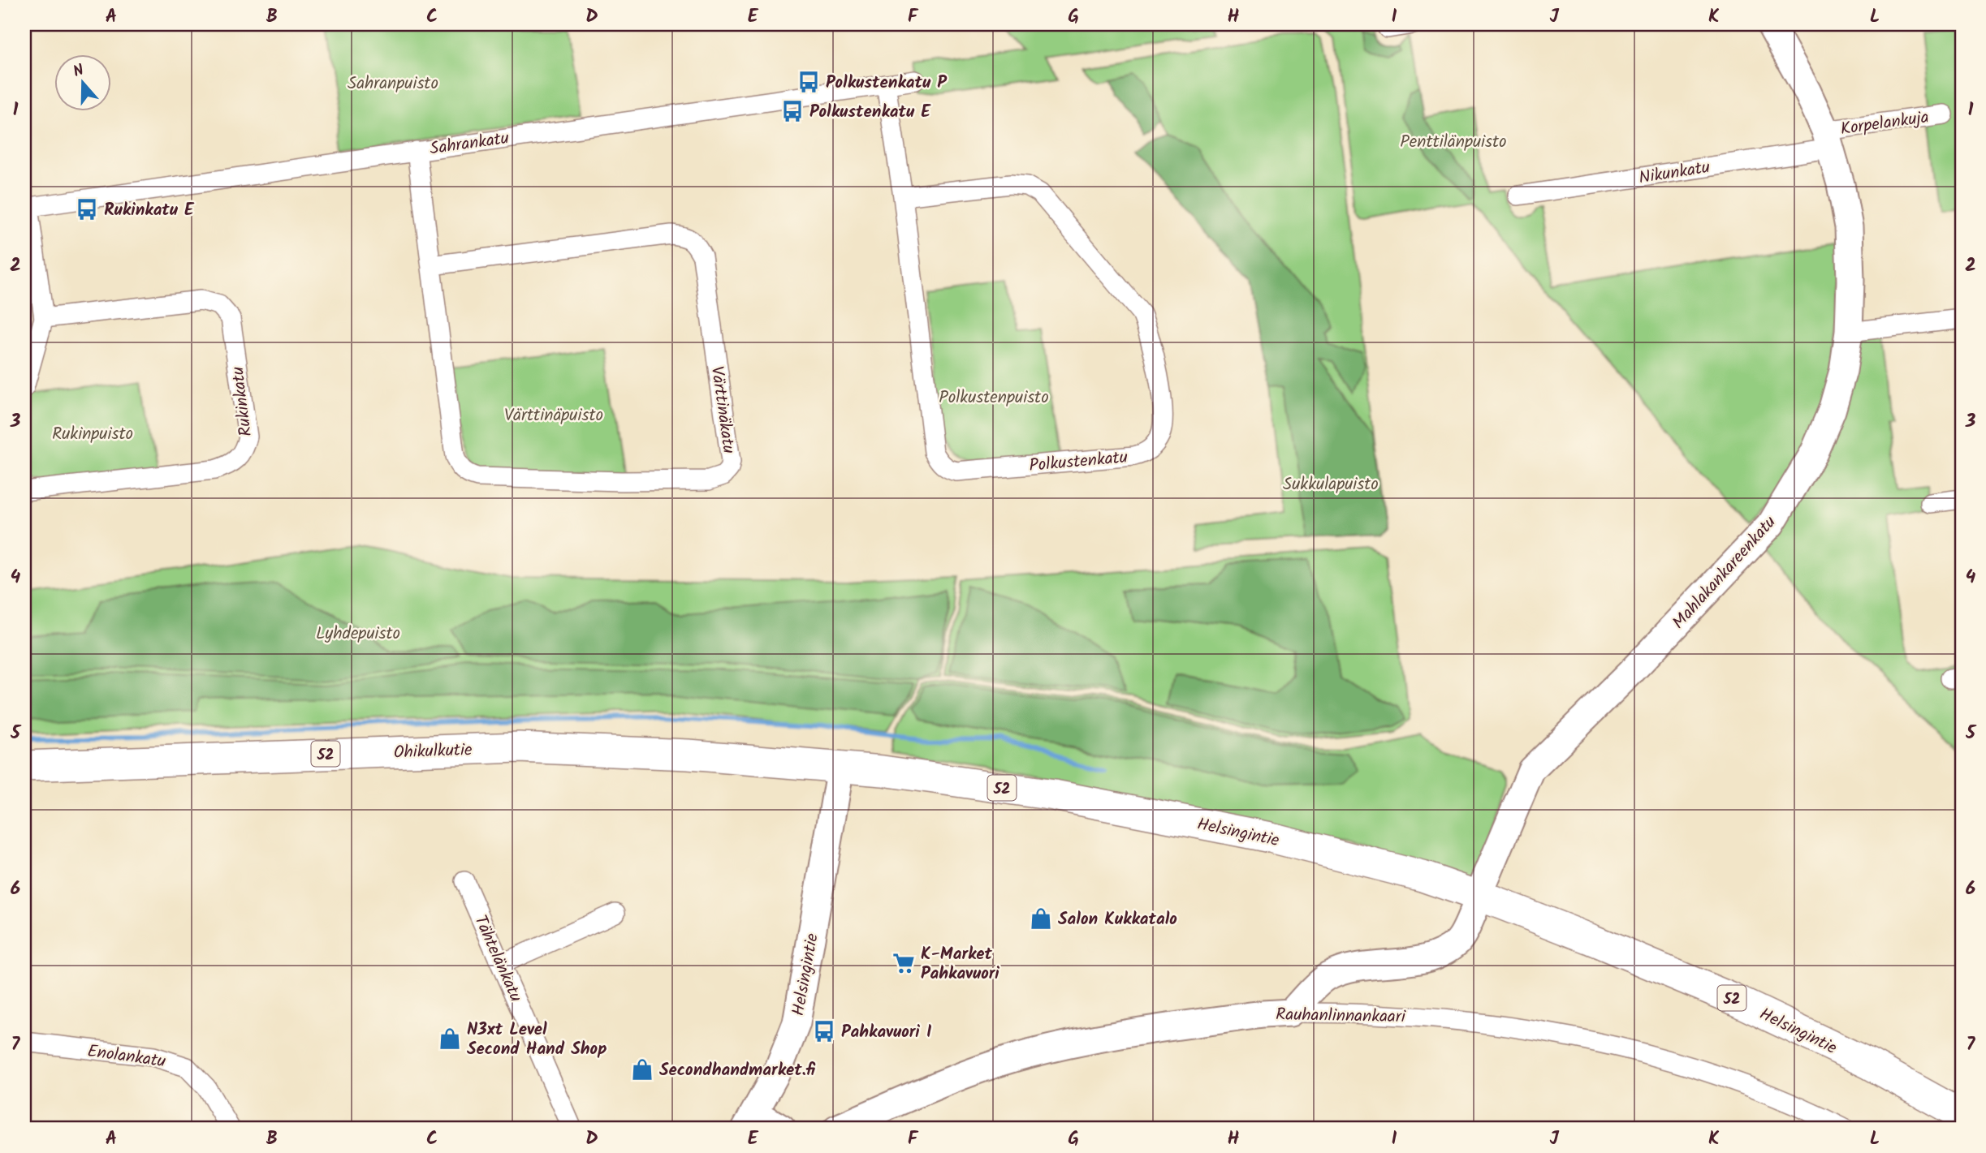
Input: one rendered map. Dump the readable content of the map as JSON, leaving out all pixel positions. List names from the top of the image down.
{
  "streets": {
    "main road": ["Ohikulkutie", "52", "Helsingintie"],
    "street": [
      "Korpelankuja",
      "Sahrankatu",
      "Nikunkatu",
      "Rukinkatu",
      "Värttinäkatu",
      "Polkustenkatu",
      "Mahlakankareenkatu",
      "Tähtelänkatu",
      "Rauhanlinnankaari",
      "Enolankatu"
    ]
  },
  "crossings": [
    ["Korpelankuja", "Nikunkatu"],
    ["Korpelankuja", "Mahlakankareenkatu"],
    ["Sahrankatu", "Värttinäkatu"],
    ["Sahrankatu", "Polkustenkatu"],
    ["Nikunkatu", "Mahlakankareenkatu"],
    ["Ohikulkutie", "Helsingintie"]
  ],
  "parks": [
    "Sahranpuisto",
    "Penttilänpuisto",
    "Polkustenpuisto",
    "Värttinäpuisto",
    "Rukinpuisto",
    "Sukkulapuisto",
    "Lyhdepuisto"
  ],
  "places": {
    "bus stop": [
      "Polkustenkatu P",
      "Polkustenkatu E",
      "Rukinkatu E",
      "Pahkavuori I"
    ],
    "shop": ["Salon Kukkatalo", "N3xt Level Second Hand Shop", "Secondhandmarket.fi"],
    "supermarket": ["K-Market Pahkavuori"]
  },
  "north": "top",
  "grid": {
    "columns": [
      "A",
      "B",
      "C",
      "D",
      "E",
      "F",
      "G",
      "H",
      "I",
      "J",
      "K",
      "L"
    ],
    "rows": [
      "1",
      "2",
      "3",
      "4",
      "5",
      "6",
      "7"
    ]
  }
}
